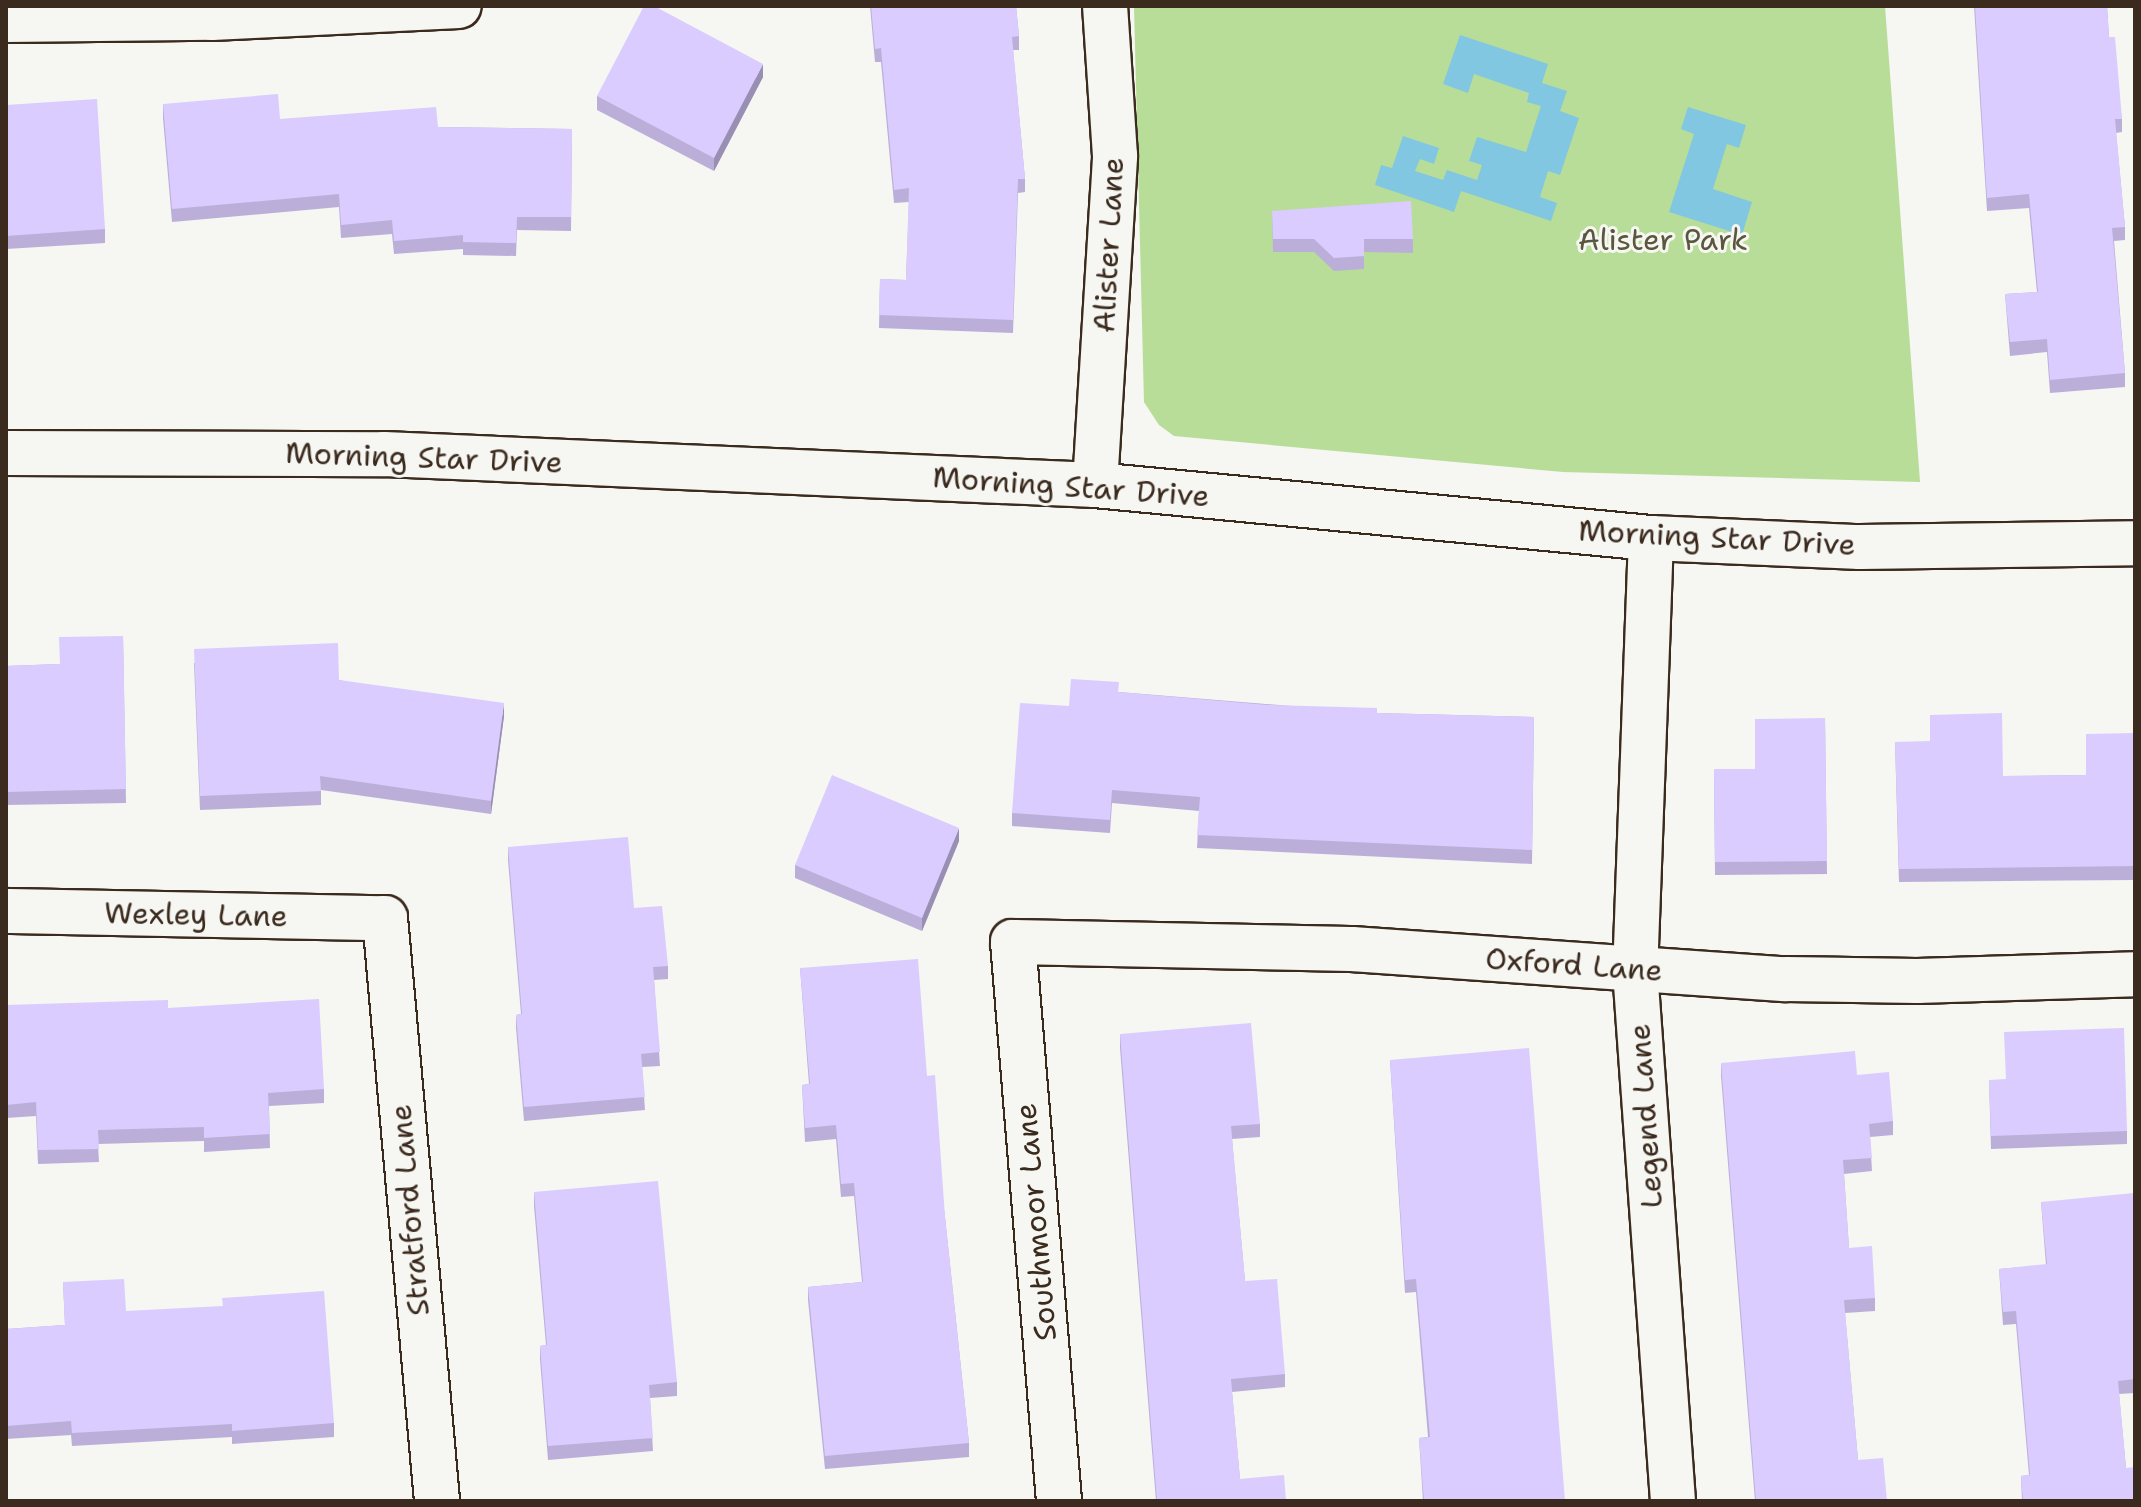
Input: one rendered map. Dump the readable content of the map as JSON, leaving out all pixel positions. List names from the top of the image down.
{
  "streets": {
    "street": [
      "Alister Lane",
      "Morning Star Drive",
      "Wexley Lane",
      "Oxford Lane",
      "Legend Lane",
      "Stratford Lane",
      "Southmoor Lane"
    ]
  },
  "crossings": [
    ["Alister Lane", "Morning Star Drive"],
    ["Morning Star Drive", "Legend Lane"],
    ["Wexley Lane", "Stratford Lane"],
    ["Oxford Lane", "Legend Lane"],
    ["Oxford Lane", "Southmoor Lane"]
  ],
  "parks": ["Alister Park"]
}
